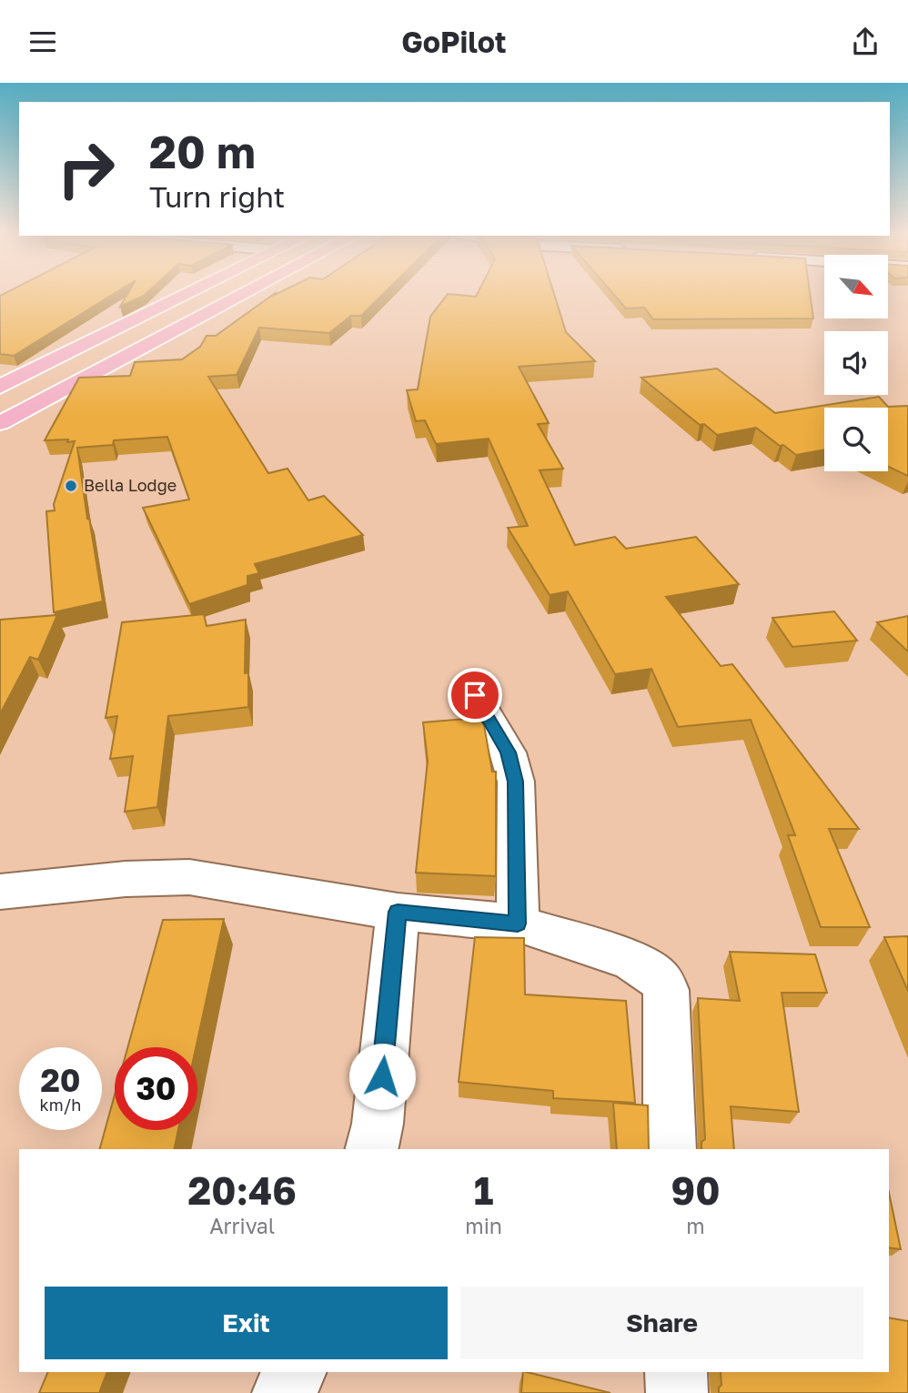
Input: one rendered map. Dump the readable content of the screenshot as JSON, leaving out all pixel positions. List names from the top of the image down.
{
  "places": ["Bella Lodge"],
  "north": "bottom right",
  "page": {
    "header": "GoPilot",
    "turn": ["20 m", "Turn right"],
    "speed": "20 km/h",
    "limit": "30",
    "eta": [
      "20:46",
      "Arrival",
      "1",
      "min",
      "90",
      "m"
    ],
    "buttons": ["Exit", "Share"]
  }
}
